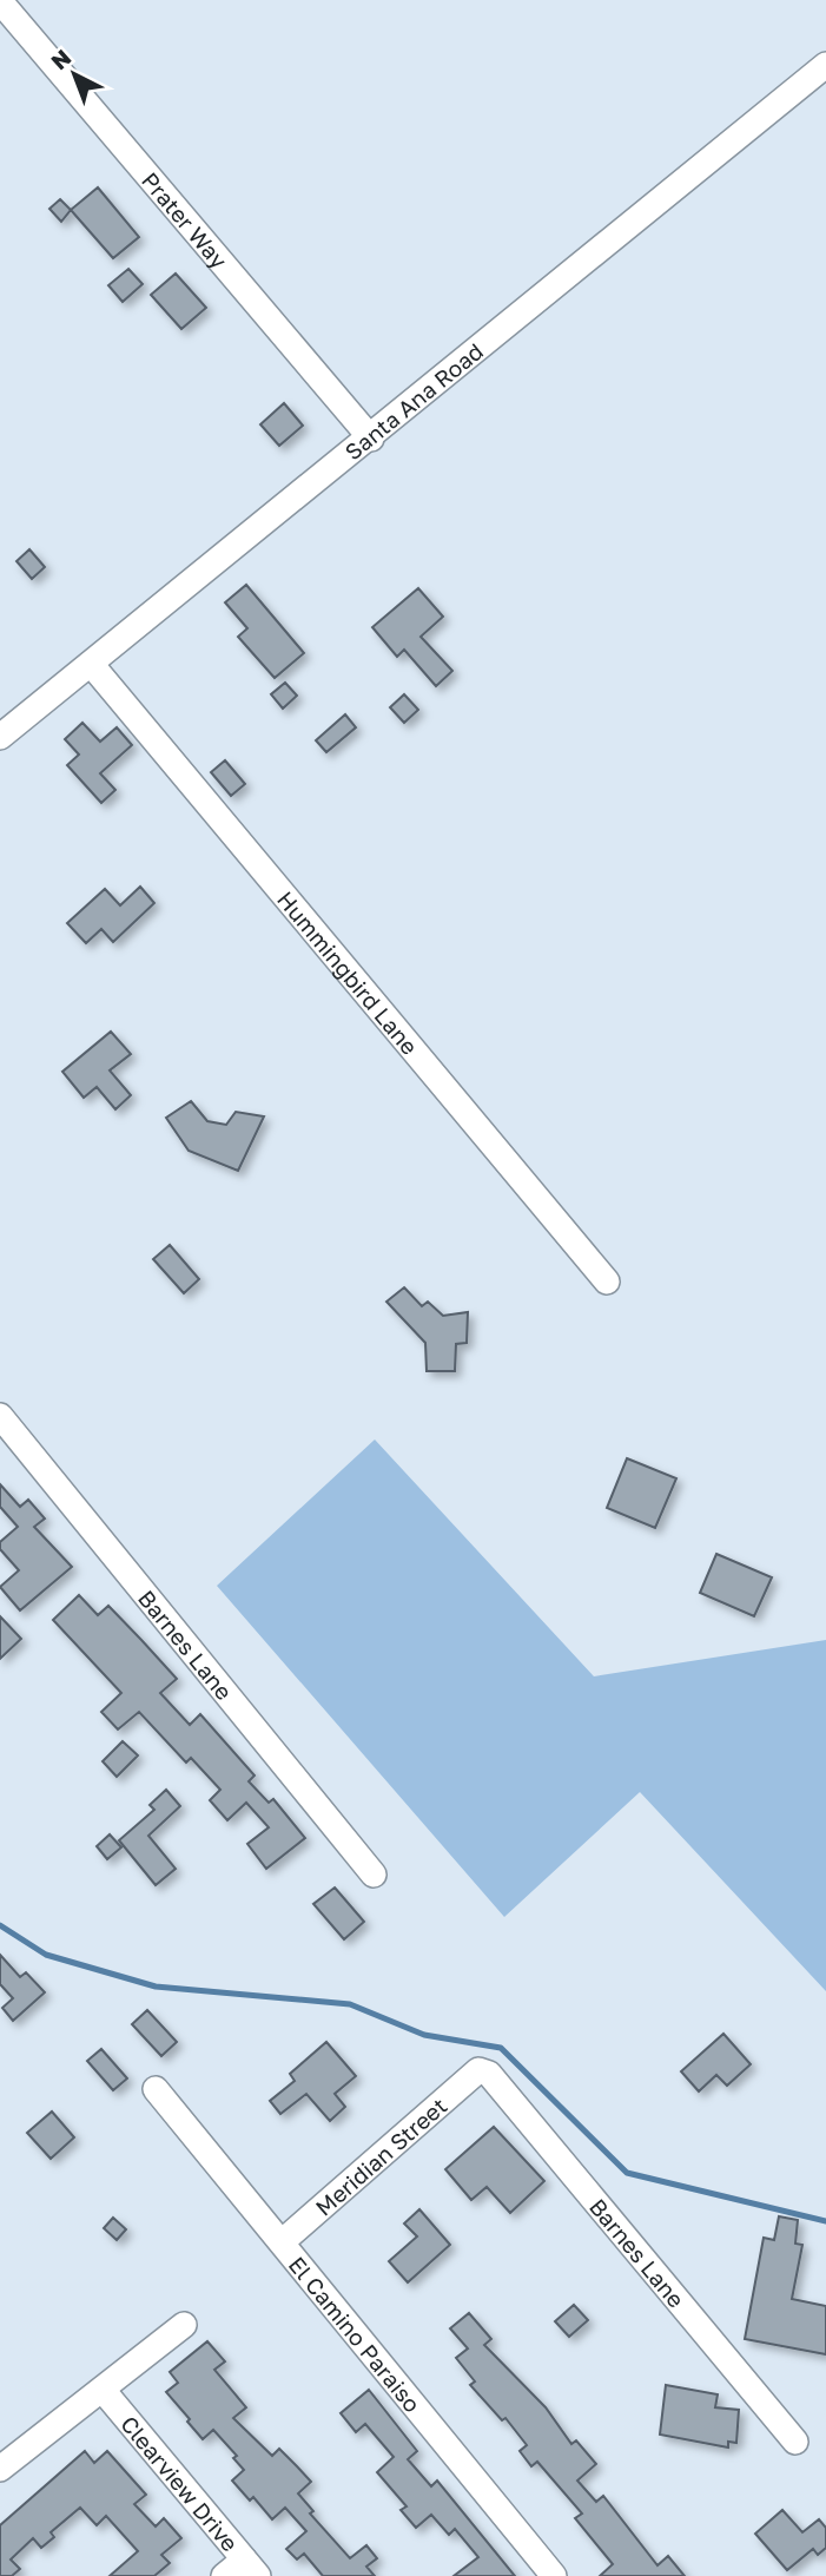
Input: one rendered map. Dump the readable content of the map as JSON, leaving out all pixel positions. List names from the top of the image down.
{
  "streets": {
    "street": [
      "Prater Way",
      "Santa Ana Road",
      "Hummingbird Lane",
      "Barnes Lane",
      "Meridian Street",
      "El Camino Paraiso",
      "Clearview Drive"
    ]
  },
  "crossings": [
    ["Prater Way", "Santa Ana Road"],
    ["Santa Ana Road", "Hummingbird Lane"],
    ["Barnes Lane", "Meridian Street"],
    ["Meridian Street", "El Camino Paraiso"]
  ],
  "north": "top left"
}
